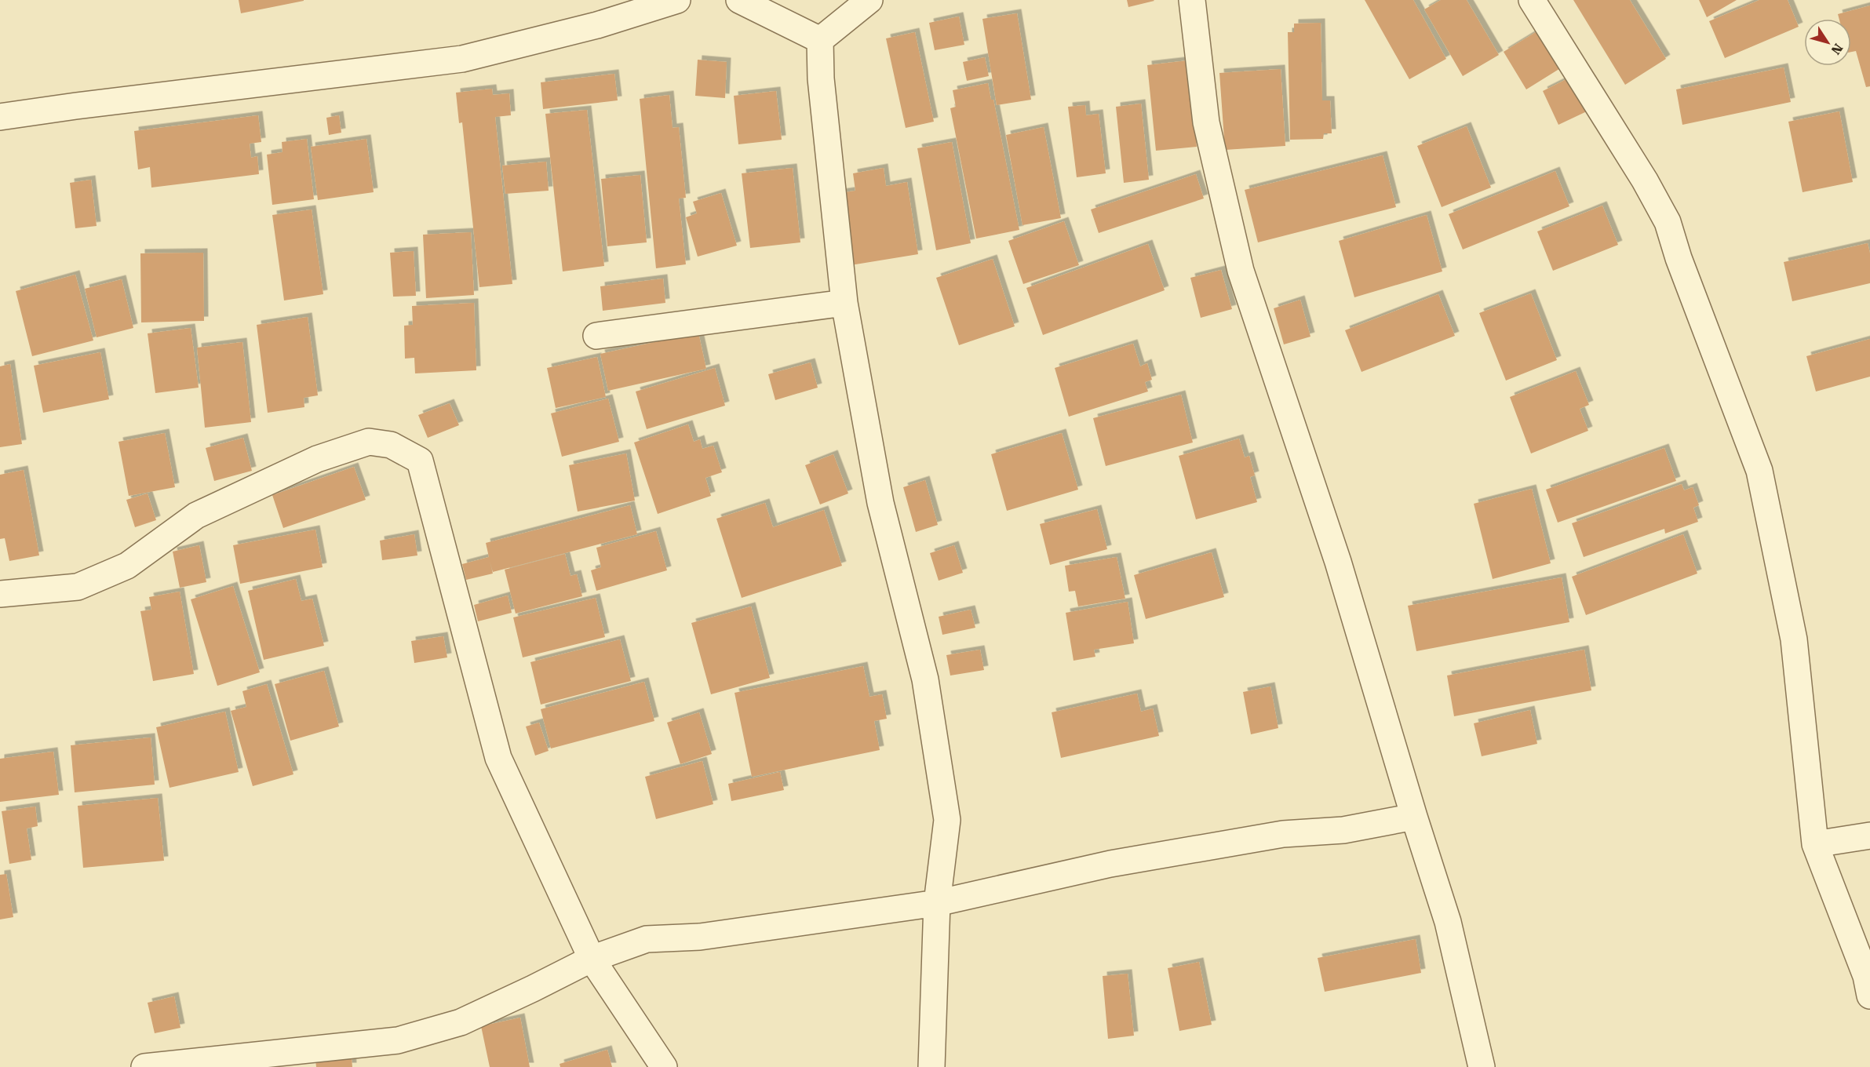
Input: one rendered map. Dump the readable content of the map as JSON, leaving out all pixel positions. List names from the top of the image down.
{
  "north": "bottom right"
}
